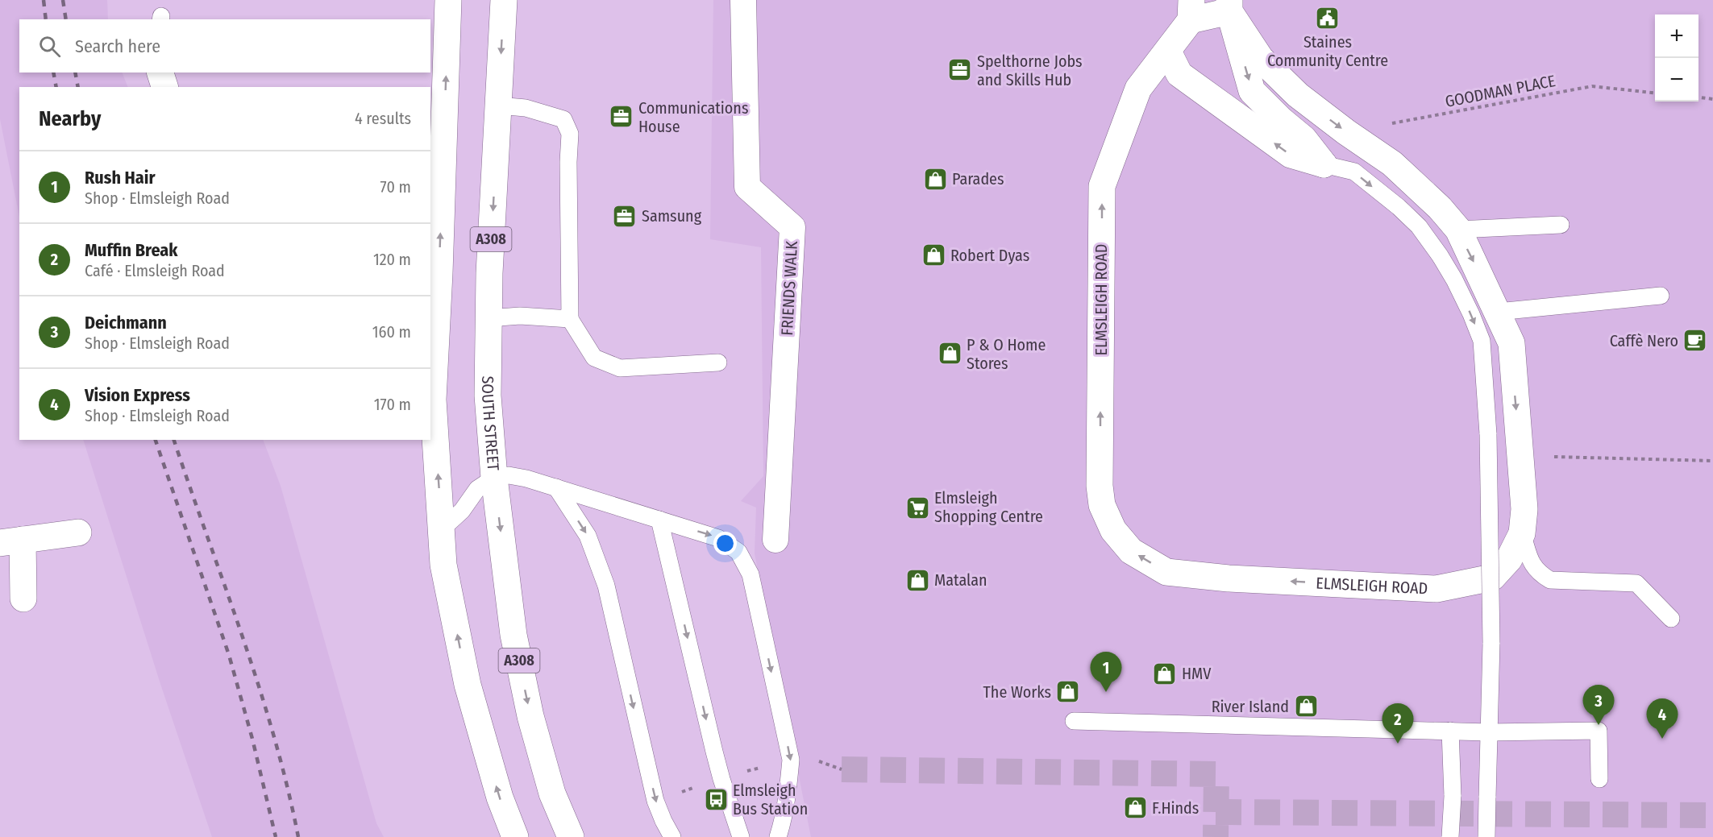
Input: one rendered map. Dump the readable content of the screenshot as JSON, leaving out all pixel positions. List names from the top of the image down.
{
  "streets": {
    "street": [
      "A308",
      "FRIENDS WALK",
      "ELMSLEIGH ROAD",
      "SOUTH STREET"
    ],
    "path": ["GOODMAN PLACE"]
  },
  "crossings": [
    ["GOODMAN PLACE", "ELMSLEIGH ROAD"]
  ],
  "places": {
    "public building": ["Staines Community Centre"],
    "office": ["Spelthorne Jobs and Skills Hub", "Communications House", "Samsung"],
    "shop": [
      "Parades",
      "Robert Dyas",
      "P & O Home Stores",
      "Matalan",
      "HMV",
      "The Works",
      "River Island",
      "F.Hinds"
    ],
    "cafe": ["Caffè Nero"],
    "supermarket": ["Elmsleigh Shopping Centre"],
    "bus stop": ["Elmsleigh Bus Station"]
  },
  "page": {
    "map_buttons": ["+", "−"],
    "search": "Search here",
    "heading": ["Nearby", "4 results"],
    "list": [
      {
        "mark": "1",
        "name": "Rush Hair",
        "note": "Shop · Elmsleigh Road",
        "value": "70 m"
      },
      {
        "mark": "2",
        "name": "Muffin Break",
        "note": "Café · Elmsleigh Road",
        "value": "120 m"
      },
      {
        "mark": "3",
        "name": "Deichmann",
        "note": "Shop · Elmsleigh Road",
        "value": "160 m"
      },
      {
        "mark": "4",
        "name": "Vision Express",
        "note": "Shop · Elmsleigh Road",
        "value": "170 m"
      }
    ],
    "pins": [
      "1",
      "3",
      "4",
      "2"
    ]
  }
}
